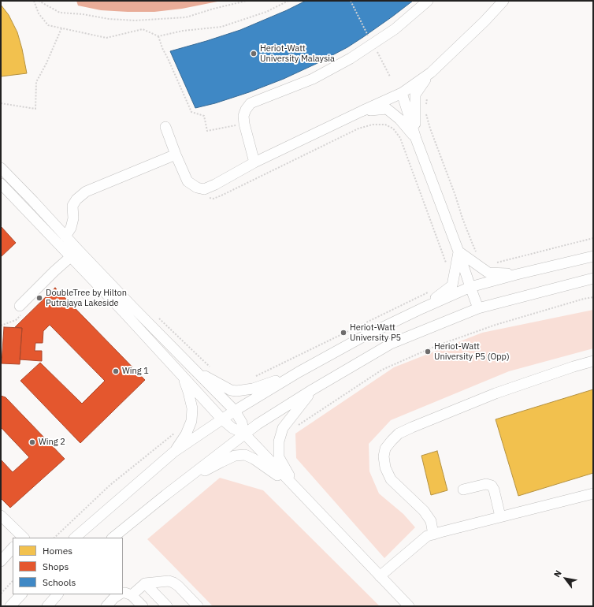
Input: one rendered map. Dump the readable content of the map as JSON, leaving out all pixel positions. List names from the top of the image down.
{
  "places": [
    "Heriot-Watt University Malaysia",
    "DoubleTree by Hilton Putrajaya Lakeside",
    "Heriot-Watt University P5",
    "Heriot-Watt University P5 (Opp)",
    "Wing 1",
    "Wing 2"
  ],
  "legend": ["Homes", "Shops", "Schools"],
  "north": "top left"
}
